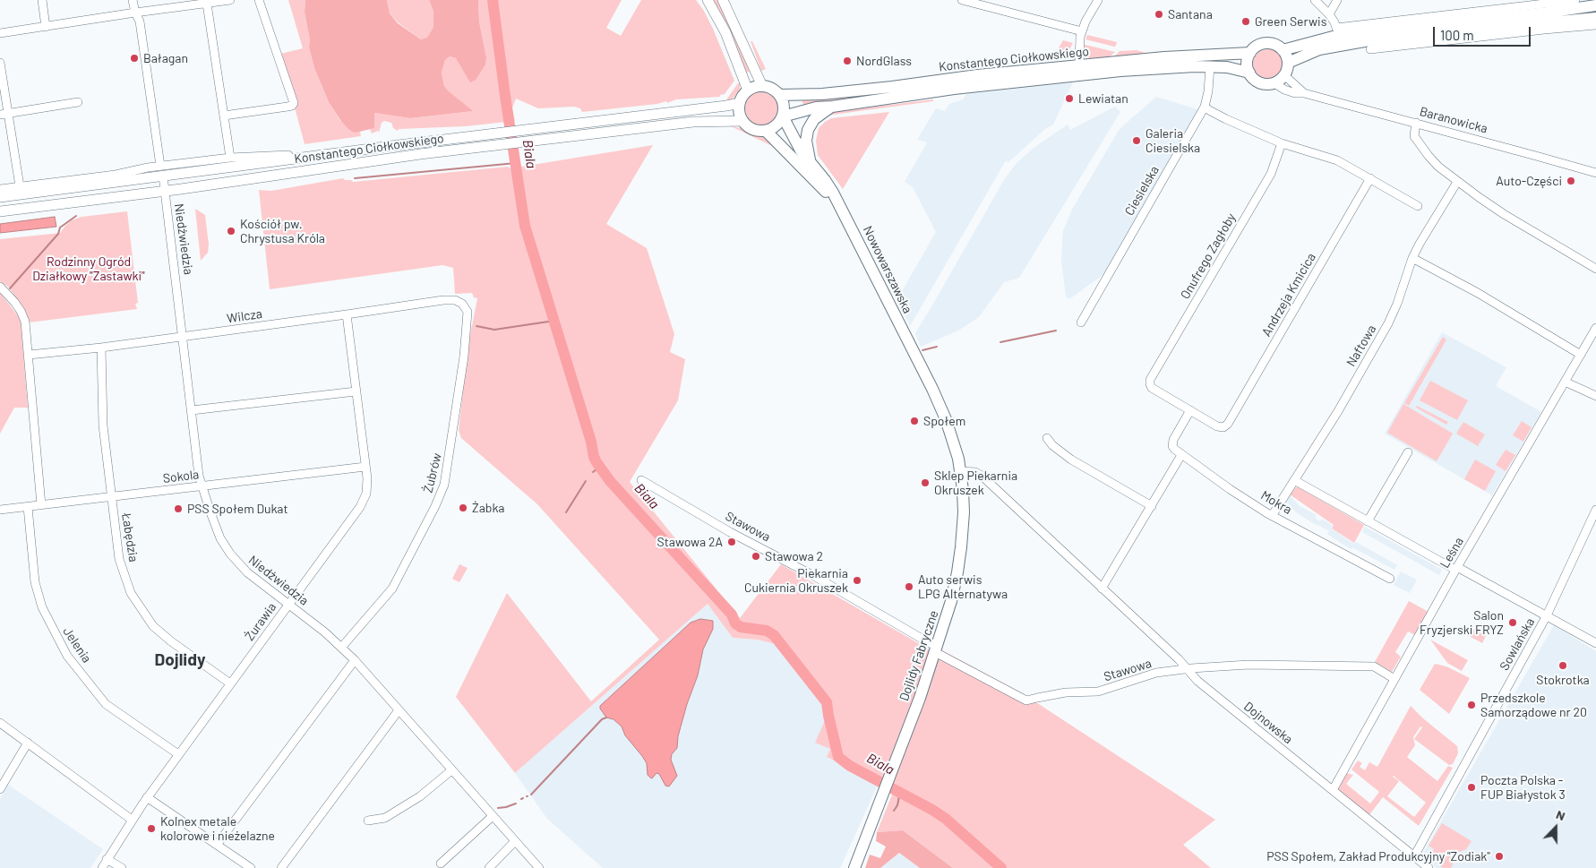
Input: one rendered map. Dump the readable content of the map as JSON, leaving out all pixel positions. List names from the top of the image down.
{
  "streets": {
    "highway": ["Konstantego Ciołkowskiego", "Nowowarszawska", "Dojlidy Fabryczne"],
    "street": [
      "Baranowicka",
      "Ciesielska",
      "Niedźwiedzia",
      "Onufrego Zagłoby",
      "Andrzeja Kmicica",
      "Wilcza",
      "Naftowa",
      "Żubrów",
      "Sokola",
      "Mokra",
      "Stawowa",
      "Łabędzia",
      "Leśna",
      "Żurawia",
      "Sowlańska",
      "Jelenia",
      "Dojnowska"
    ]
  },
  "crossings": [
    ["Konstantego Ciołkowskiego", "Baranowicka"],
    ["Konstantego Ciołkowskiego", "Ciesielska"],
    ["Konstantego Ciołkowskiego", "Niedźwiedzia"],
    ["Konstantego Ciołkowskiego", "Nowowarszawska"],
    ["Niedźwiedzia", "Wilcza"],
    ["Niedźwiedzia", "Żubrów"],
    ["Niedźwiedzia", "Sokola"],
    ["Niedźwiedzia", "Żurawia"],
    ["Onufrego Zagłoby", "Andrzeja Kmicica"],
    ["Nowowarszawska", "Dojlidy Fabryczne"],
    ["Wilcza", "Żubrów"],
    ["Wilcza", "Łabędzia"],
    ["Wilcza", "Żurawia"],
    ["Naftowa", "Mokra"],
    ["Sokola", "Łabędzia"],
    ["Sokola", "Żurawia"],
    ["Sokola", "Jelenia"],
    ["Stawowa", "Leśna"],
    ["Stawowa", "Dojlidy Fabryczne"],
    ["Stawowa", "Dojnowska"],
    ["Łabędzia", "Żurawia"],
    ["Leśna", "Dojnowska"],
    ["Żurawia", "Jelenia"],
    ["Sowlańska", "Dojnowska"],
    ["Dojlidy Fabryczne", "Dojnowska"]
  ],
  "districts": ["Dojlidy"],
  "water": ["Biala"],
  "parks": ["Rodzinny Ogród Działkowy \"Zastawki\""],
  "places": [
    "Santana",
    "Green Serwis",
    "Bałagan",
    "NordGlass",
    "Lewiatan",
    "Galeria Ciesielska",
    "Auto-Części",
    "Kościół pw. Chrystusa Króla",
    "Społem",
    "Sklep Piekarnia Okruszek",
    "Żabka",
    "PSS Społem Dukat",
    "Stawowa 2A",
    "Stawowa 2",
    "Piekarnia Cukiernia Okruszek",
    "Auto serwis LPG Alternatywa",
    "Salon Fryzjerski FRYZ",
    "Stokrotka",
    "Przedszkole Samorządowe nr 20",
    "Poczta Polska - FUP Białystok 3",
    "Kolnex metale kolorowe i nieżelazne",
    "PSS Społem, Zakład Produkcyjny \"Zodiak\""
  ],
  "scale_bar": "100 m",
  "north": "top"
}
